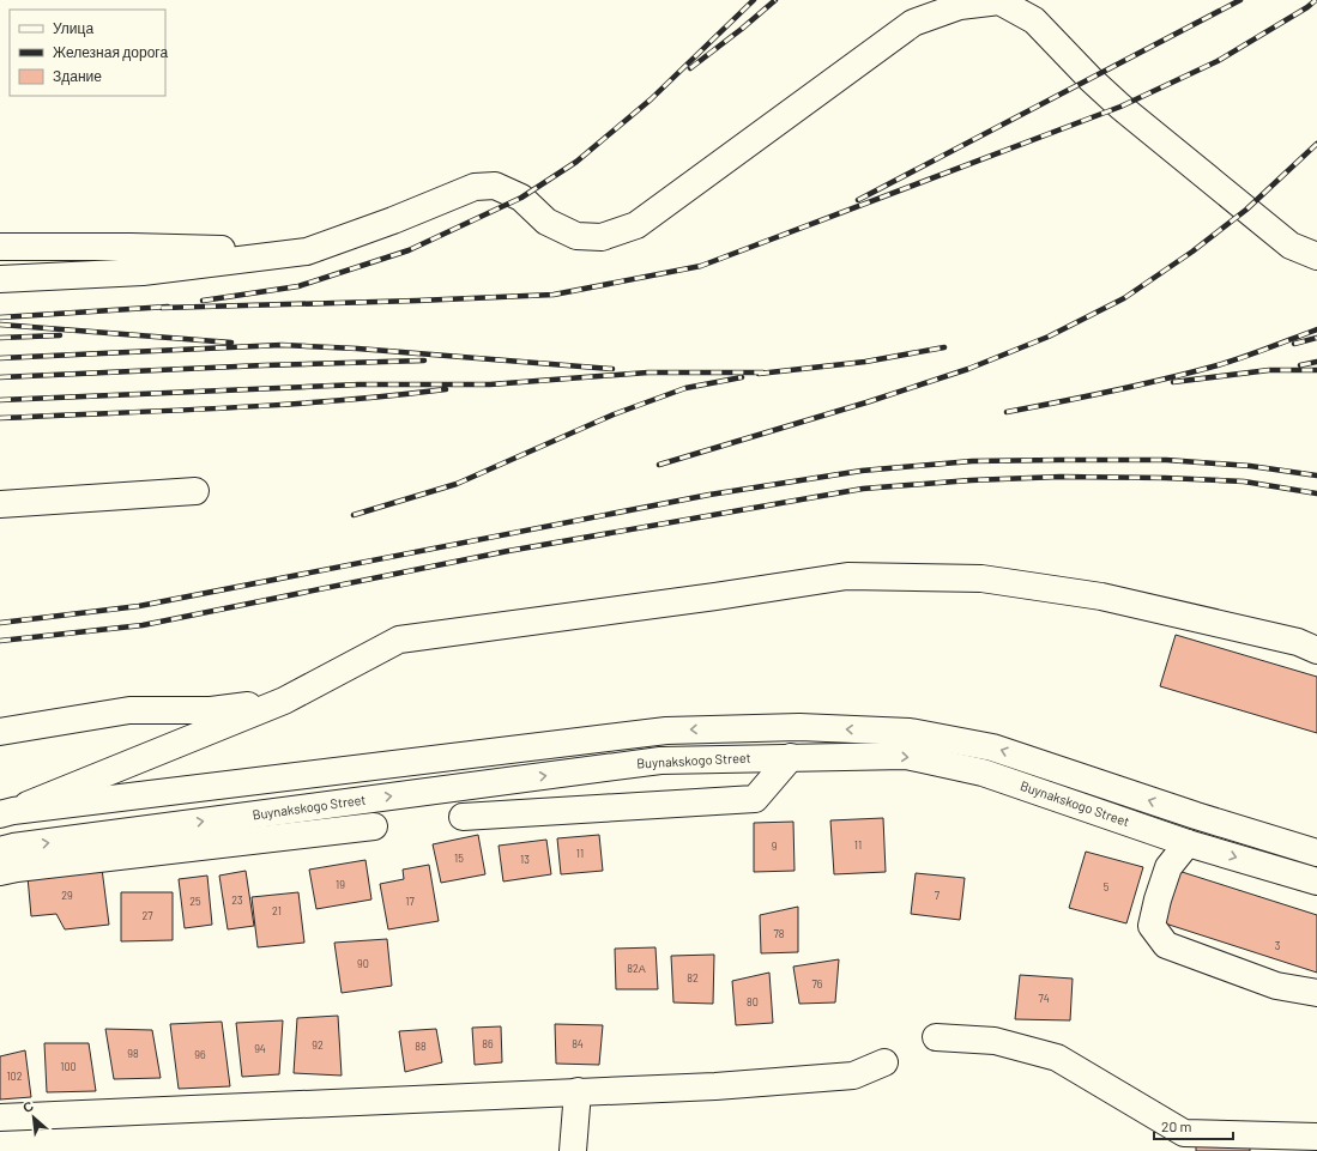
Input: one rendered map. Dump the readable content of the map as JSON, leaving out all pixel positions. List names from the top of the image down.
{
  "streets": {
    "street": ["Buynakskogo Street"]
  },
  "house_numbers": [
    "11",
    "9",
    "11",
    "15",
    "13",
    "19",
    "5",
    "29",
    "7",
    "23",
    "25",
    "17",
    "21",
    "27",
    "78",
    "3",
    "90",
    "82А",
    "82",
    "76",
    "74",
    "80",
    "86",
    "84",
    "92",
    "88",
    "94",
    "98",
    "96",
    "100",
    "102"
  ],
  "legend": ["Улица", "Железная дорога", "Здание"],
  "scale_bar": "20 m",
  "north": "top left"
}
